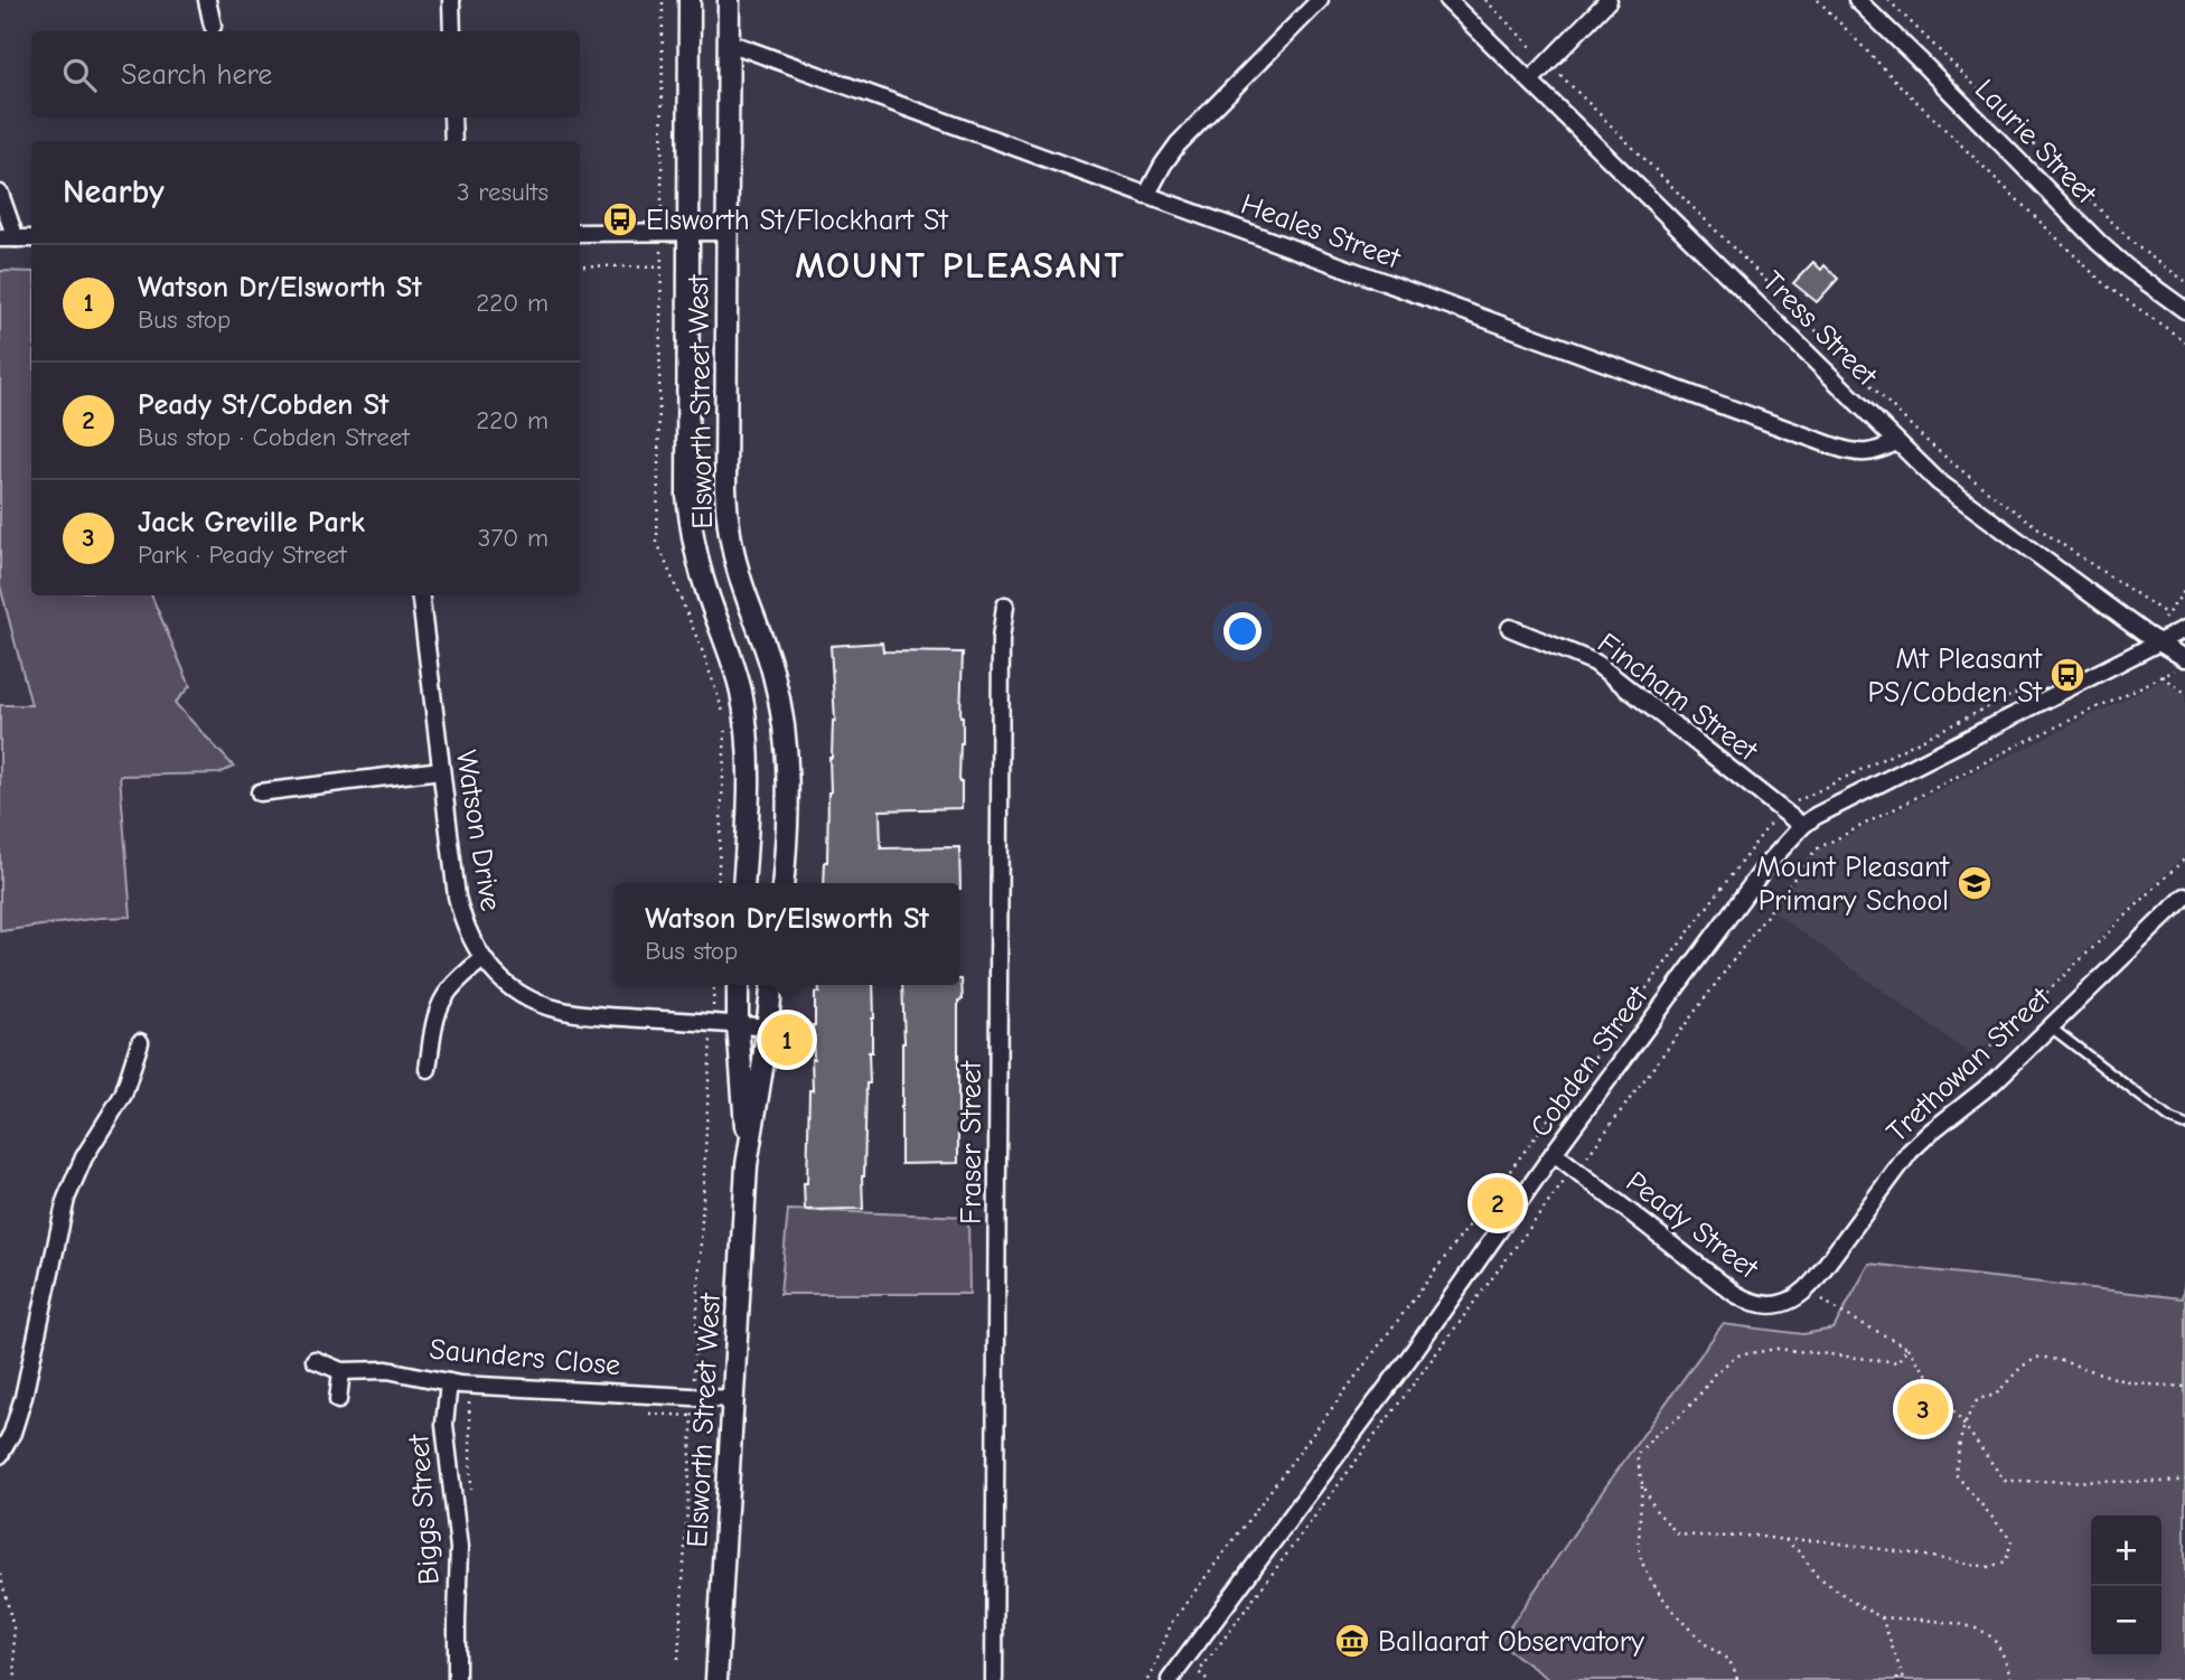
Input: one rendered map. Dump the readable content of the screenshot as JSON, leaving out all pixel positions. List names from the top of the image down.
{
  "streets": {
    "street": [
      "Laurie Street",
      "Heales Street",
      "Tress Street",
      "Elsworth Street West",
      "Fincham Street",
      "Watson Drive",
      "Cobden Street",
      "Trethowan Street",
      "Fraser Street",
      "Peady Street",
      "Saunders Close",
      "Biggs Street"
    ]
  },
  "crossings": [
    ["Heales Street", "Tress Street"],
    ["Heales Street", "Elsworth Street West"],
    ["Tress Street", "Cobden Street"],
    ["Elsworth Street West", "Watson Drive"],
    ["Elsworth Street West", "Saunders Close"],
    ["Fincham Street", "Cobden Street"],
    ["Cobden Street", "Peady Street"],
    ["Trethowan Street", "Peady Street"],
    ["Saunders Close", "Biggs Street"]
  ],
  "districts": ["MOUNT PLEASANT"],
  "places": {
    "bus stop": ["Elsworth St/Flockhart St", "Mt Pleasant PS/Cobden St"],
    "school or university": ["Mount Pleasant Primary School"],
    "museum": ["Ballaarat Observatory"]
  },
  "page": {
    "search": "Search here",
    "heading": ["Nearby", "3 results"],
    "list": [
      {
        "mark": "1",
        "name": "Watson Dr/Elsworth St",
        "note": "Bus stop",
        "value": "220 m"
      },
      {
        "mark": "2",
        "name": "Peady St/Cobden St",
        "note": "Bus stop · Cobden Street",
        "value": "220 m"
      },
      {
        "mark": "3",
        "name": "Jack Greville Park",
        "note": "Park · Peady Street",
        "value": "370 m"
      }
    ],
    "popup": ["Watson Dr/Elsworth St", "Bus stop"],
    "pins": ["1", "2", "3"],
    "map_buttons": ["+", "−"]
  }
}
